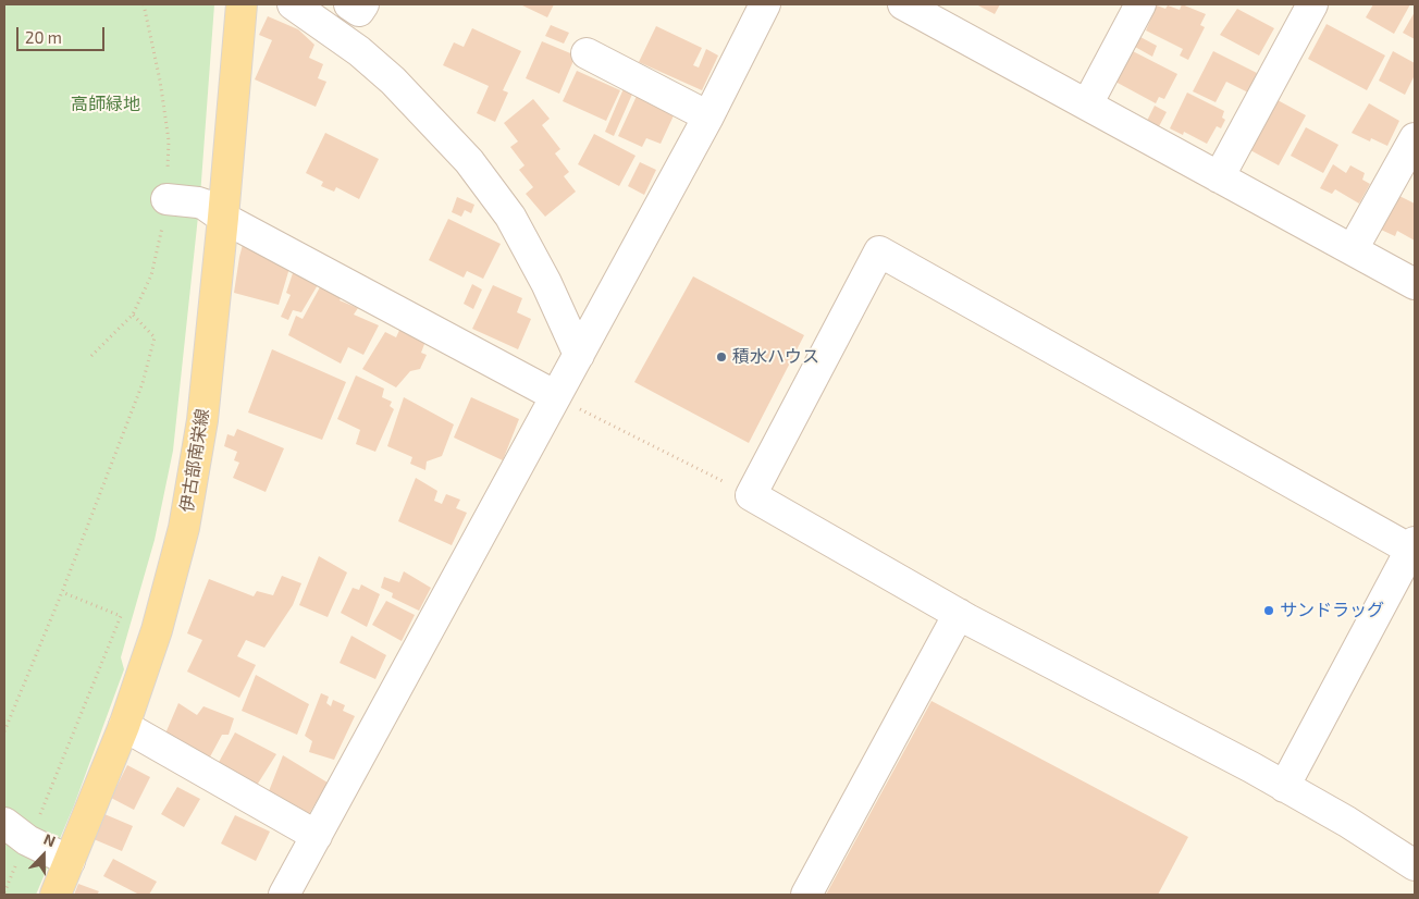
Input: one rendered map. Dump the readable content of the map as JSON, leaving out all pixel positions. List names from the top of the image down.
{
  "streets": {
    "main road": ["伊古部南栄線"]
  },
  "parks": ["高師緑地"],
  "places": ["積水ハウス", "サンドラッグ"],
  "scale_bar": "20 m",
  "north": "top"
}
